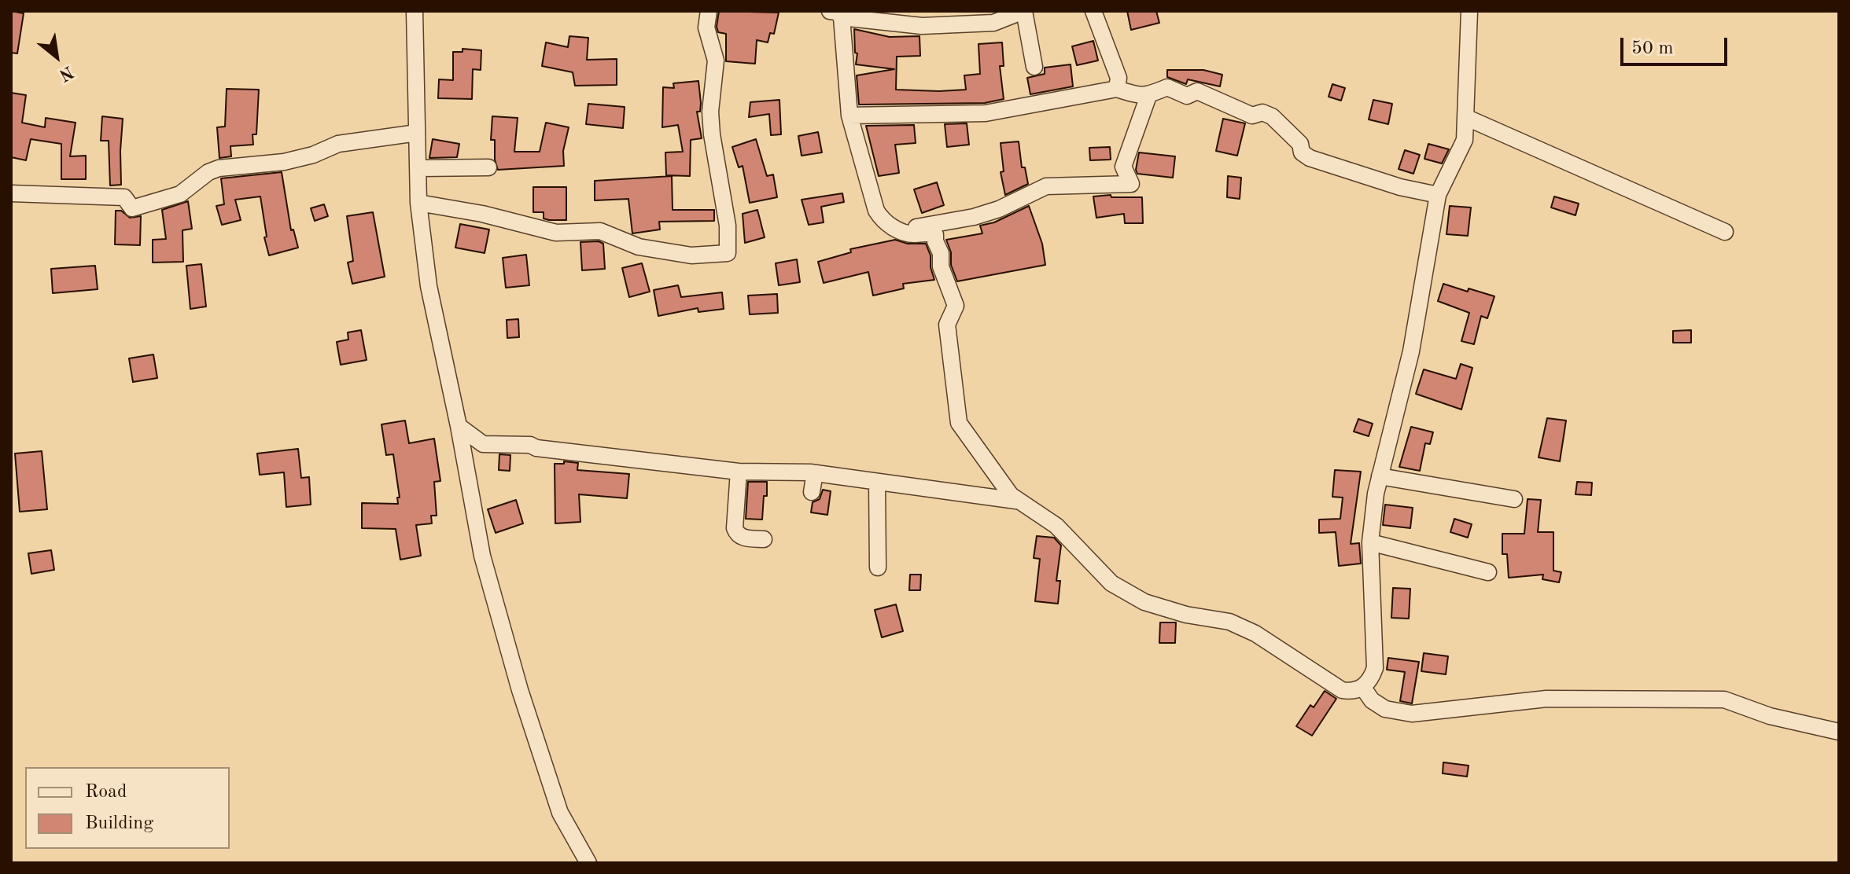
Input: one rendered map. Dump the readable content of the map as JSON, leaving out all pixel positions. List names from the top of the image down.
{
  "legend": ["Road", "Building"],
  "scale_bar": "50 m",
  "north": "bottom right"
}
